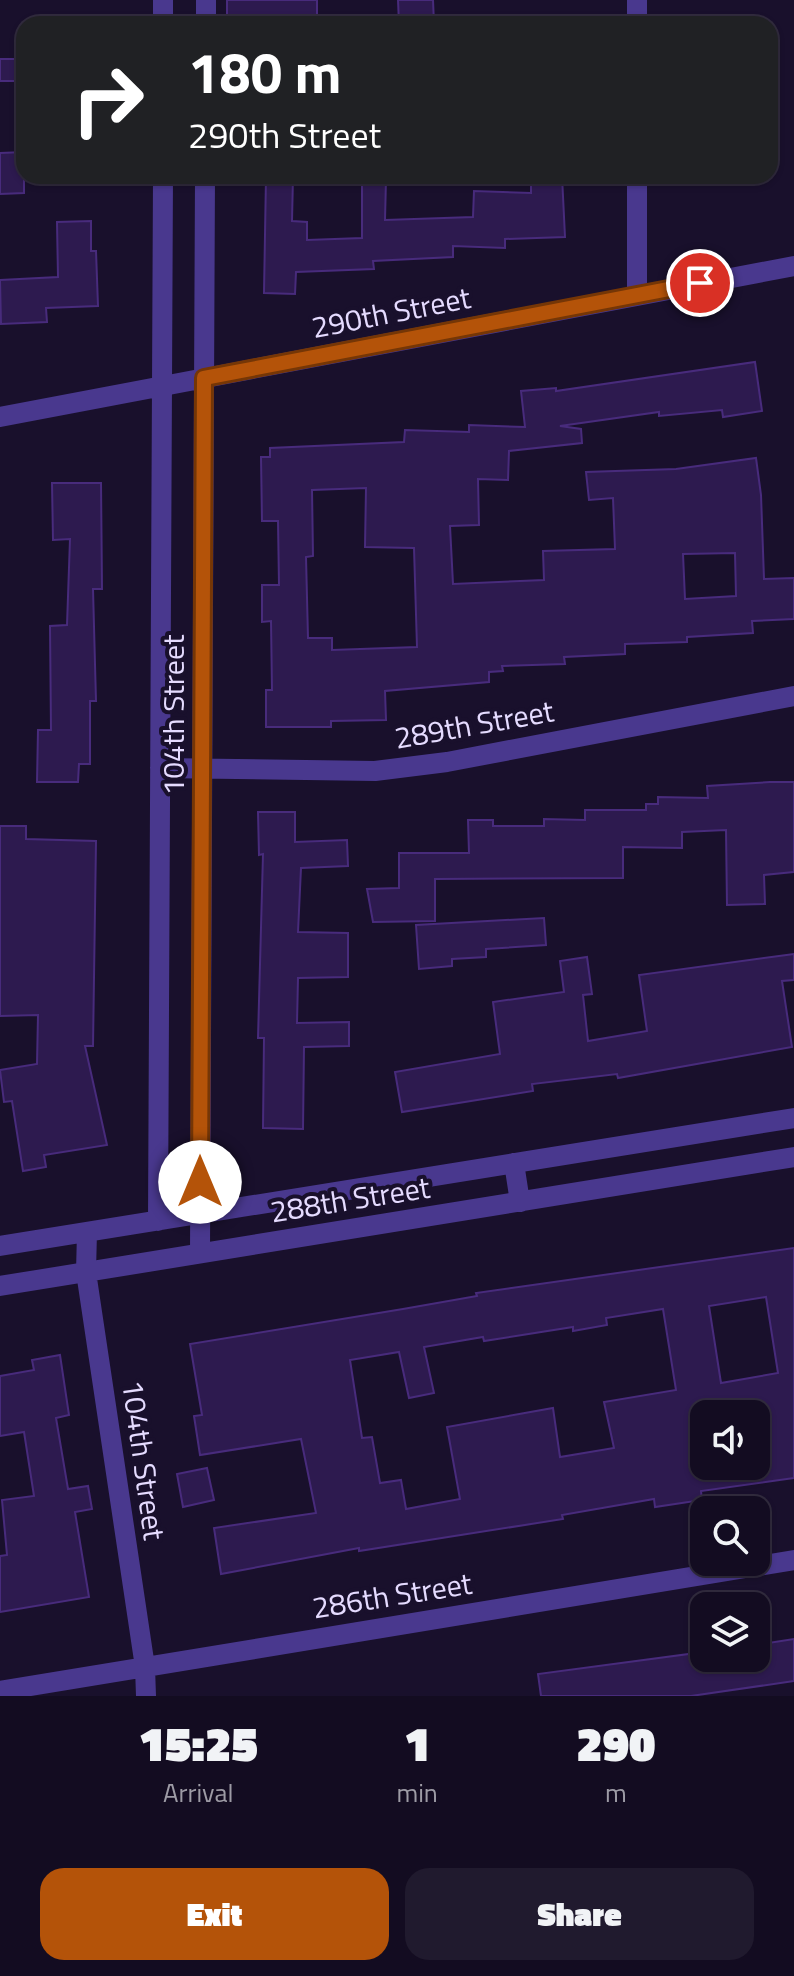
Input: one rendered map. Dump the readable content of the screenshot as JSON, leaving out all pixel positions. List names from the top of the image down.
{
  "streets": {
    "street": [
      "290th Street",
      "104th Street",
      "289th Street",
      "288th Street",
      "286th Street"
    ]
  },
  "crossings": [
    ["290th Street", "104th Street"],
    ["104th Street", "289th Street"],
    ["104th Street", "288th Street"],
    ["104th Street", "286th Street"]
  ],
  "page": {
    "turn": ["180 m", "290th Street"],
    "eta": [
      "15:25",
      "Arrival",
      "1",
      "min",
      "290",
      "m"
    ],
    "buttons": ["Exit", "Share"]
  }
}
